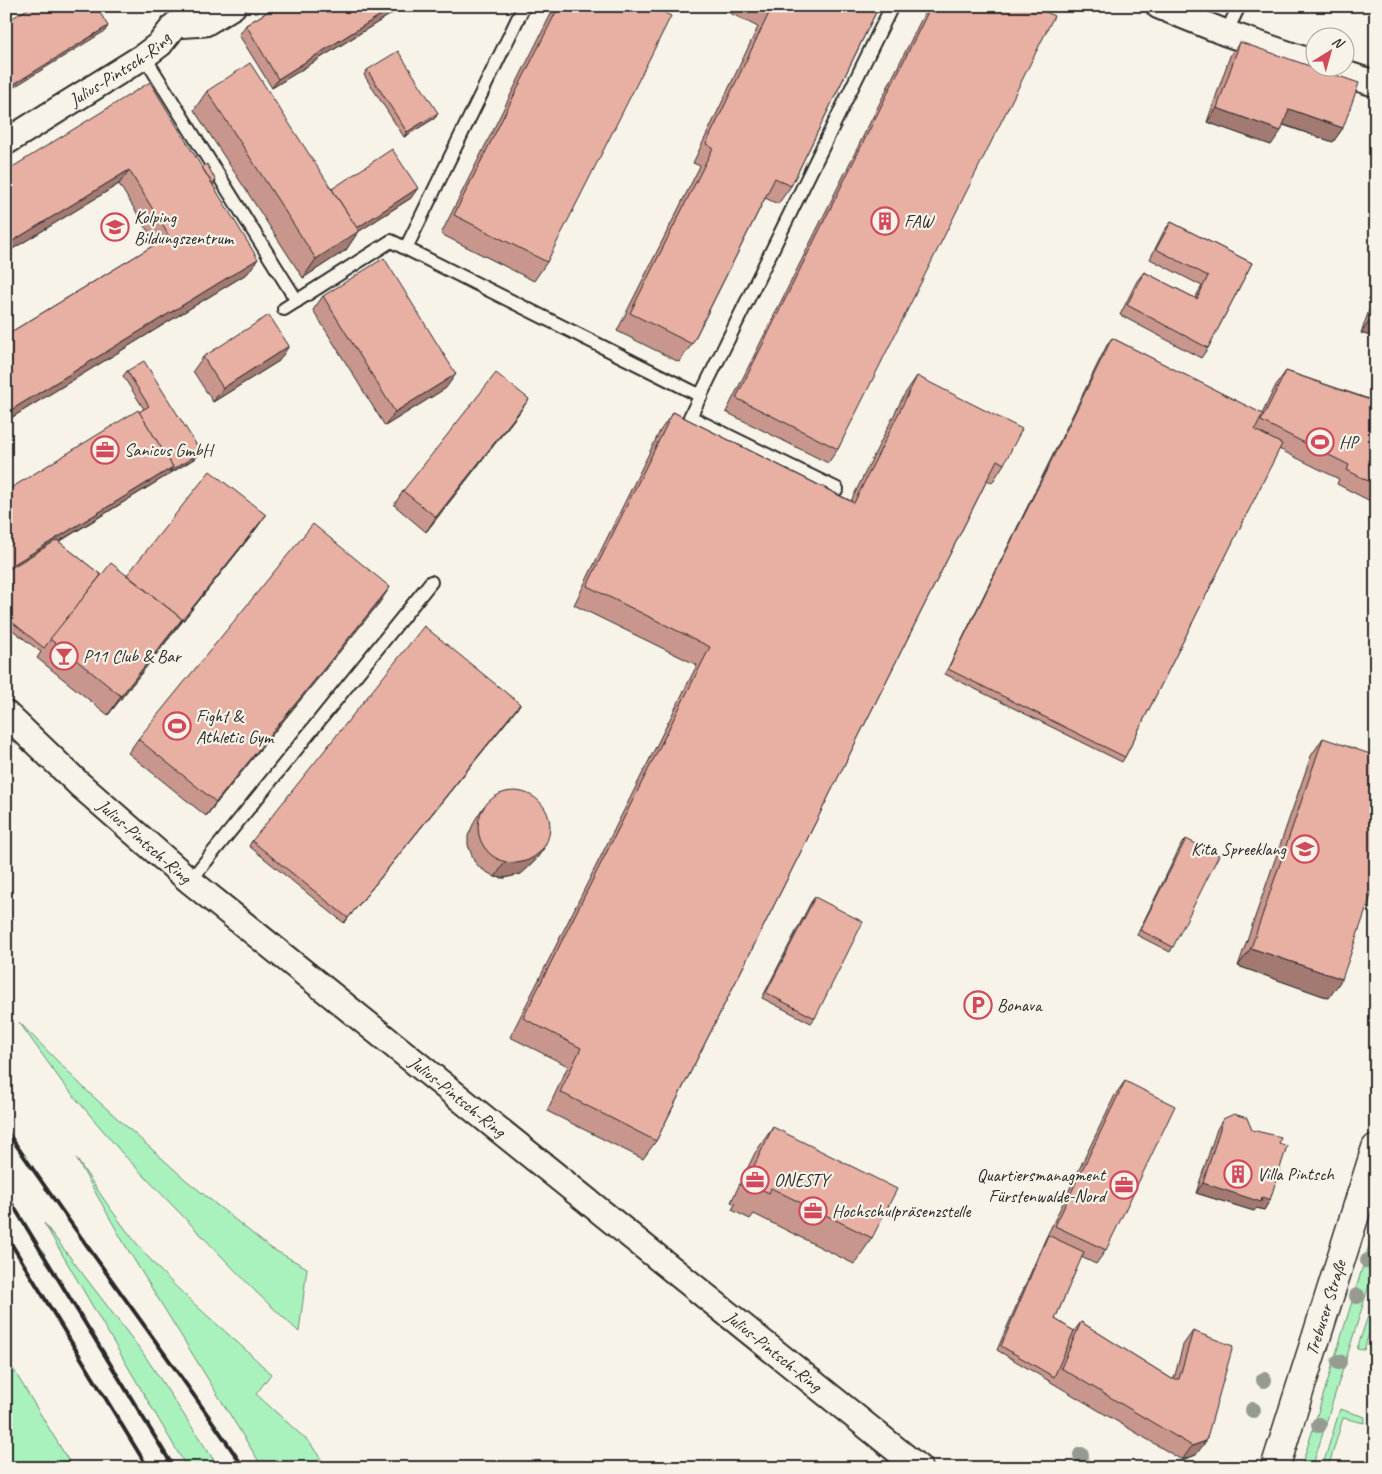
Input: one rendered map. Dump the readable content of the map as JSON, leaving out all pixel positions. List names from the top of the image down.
{
  "streets": {
    "street": ["Julius-Pintsch-Ring", "Trebuser Straße"]
  },
  "places": {
    "building": ["FAW", "Villa Pintsch"],
    "school or university": ["Kolping Bildungszentrum", "Kita Spreeklang"],
    "sports": ["HP", "Fight & Athletic Gym"],
    "office": [
      "Sanicus GmbH",
      "ONESTY",
      "Quartiersmanagment Fürstenwalde-Nord",
      "Hochschulpräsenzstelle"
    ],
    "bar": ["P11 Club & Bar"],
    "parking": ["Bonava"]
  },
  "north": "top right"
}
